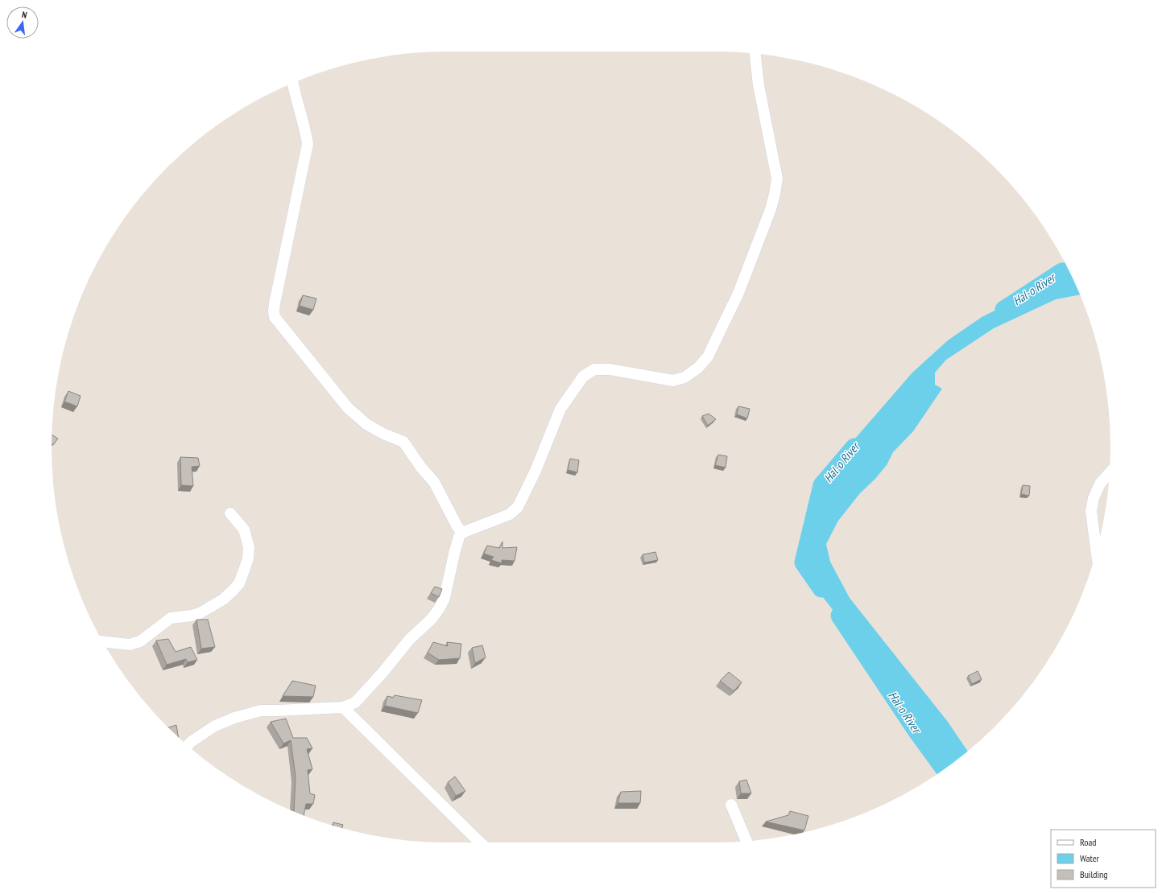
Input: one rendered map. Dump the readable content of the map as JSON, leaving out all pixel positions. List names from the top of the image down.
{
  "water": ["Hal-o River"],
  "legend": ["Road", "Water", "Building"],
  "north": "top"
}
